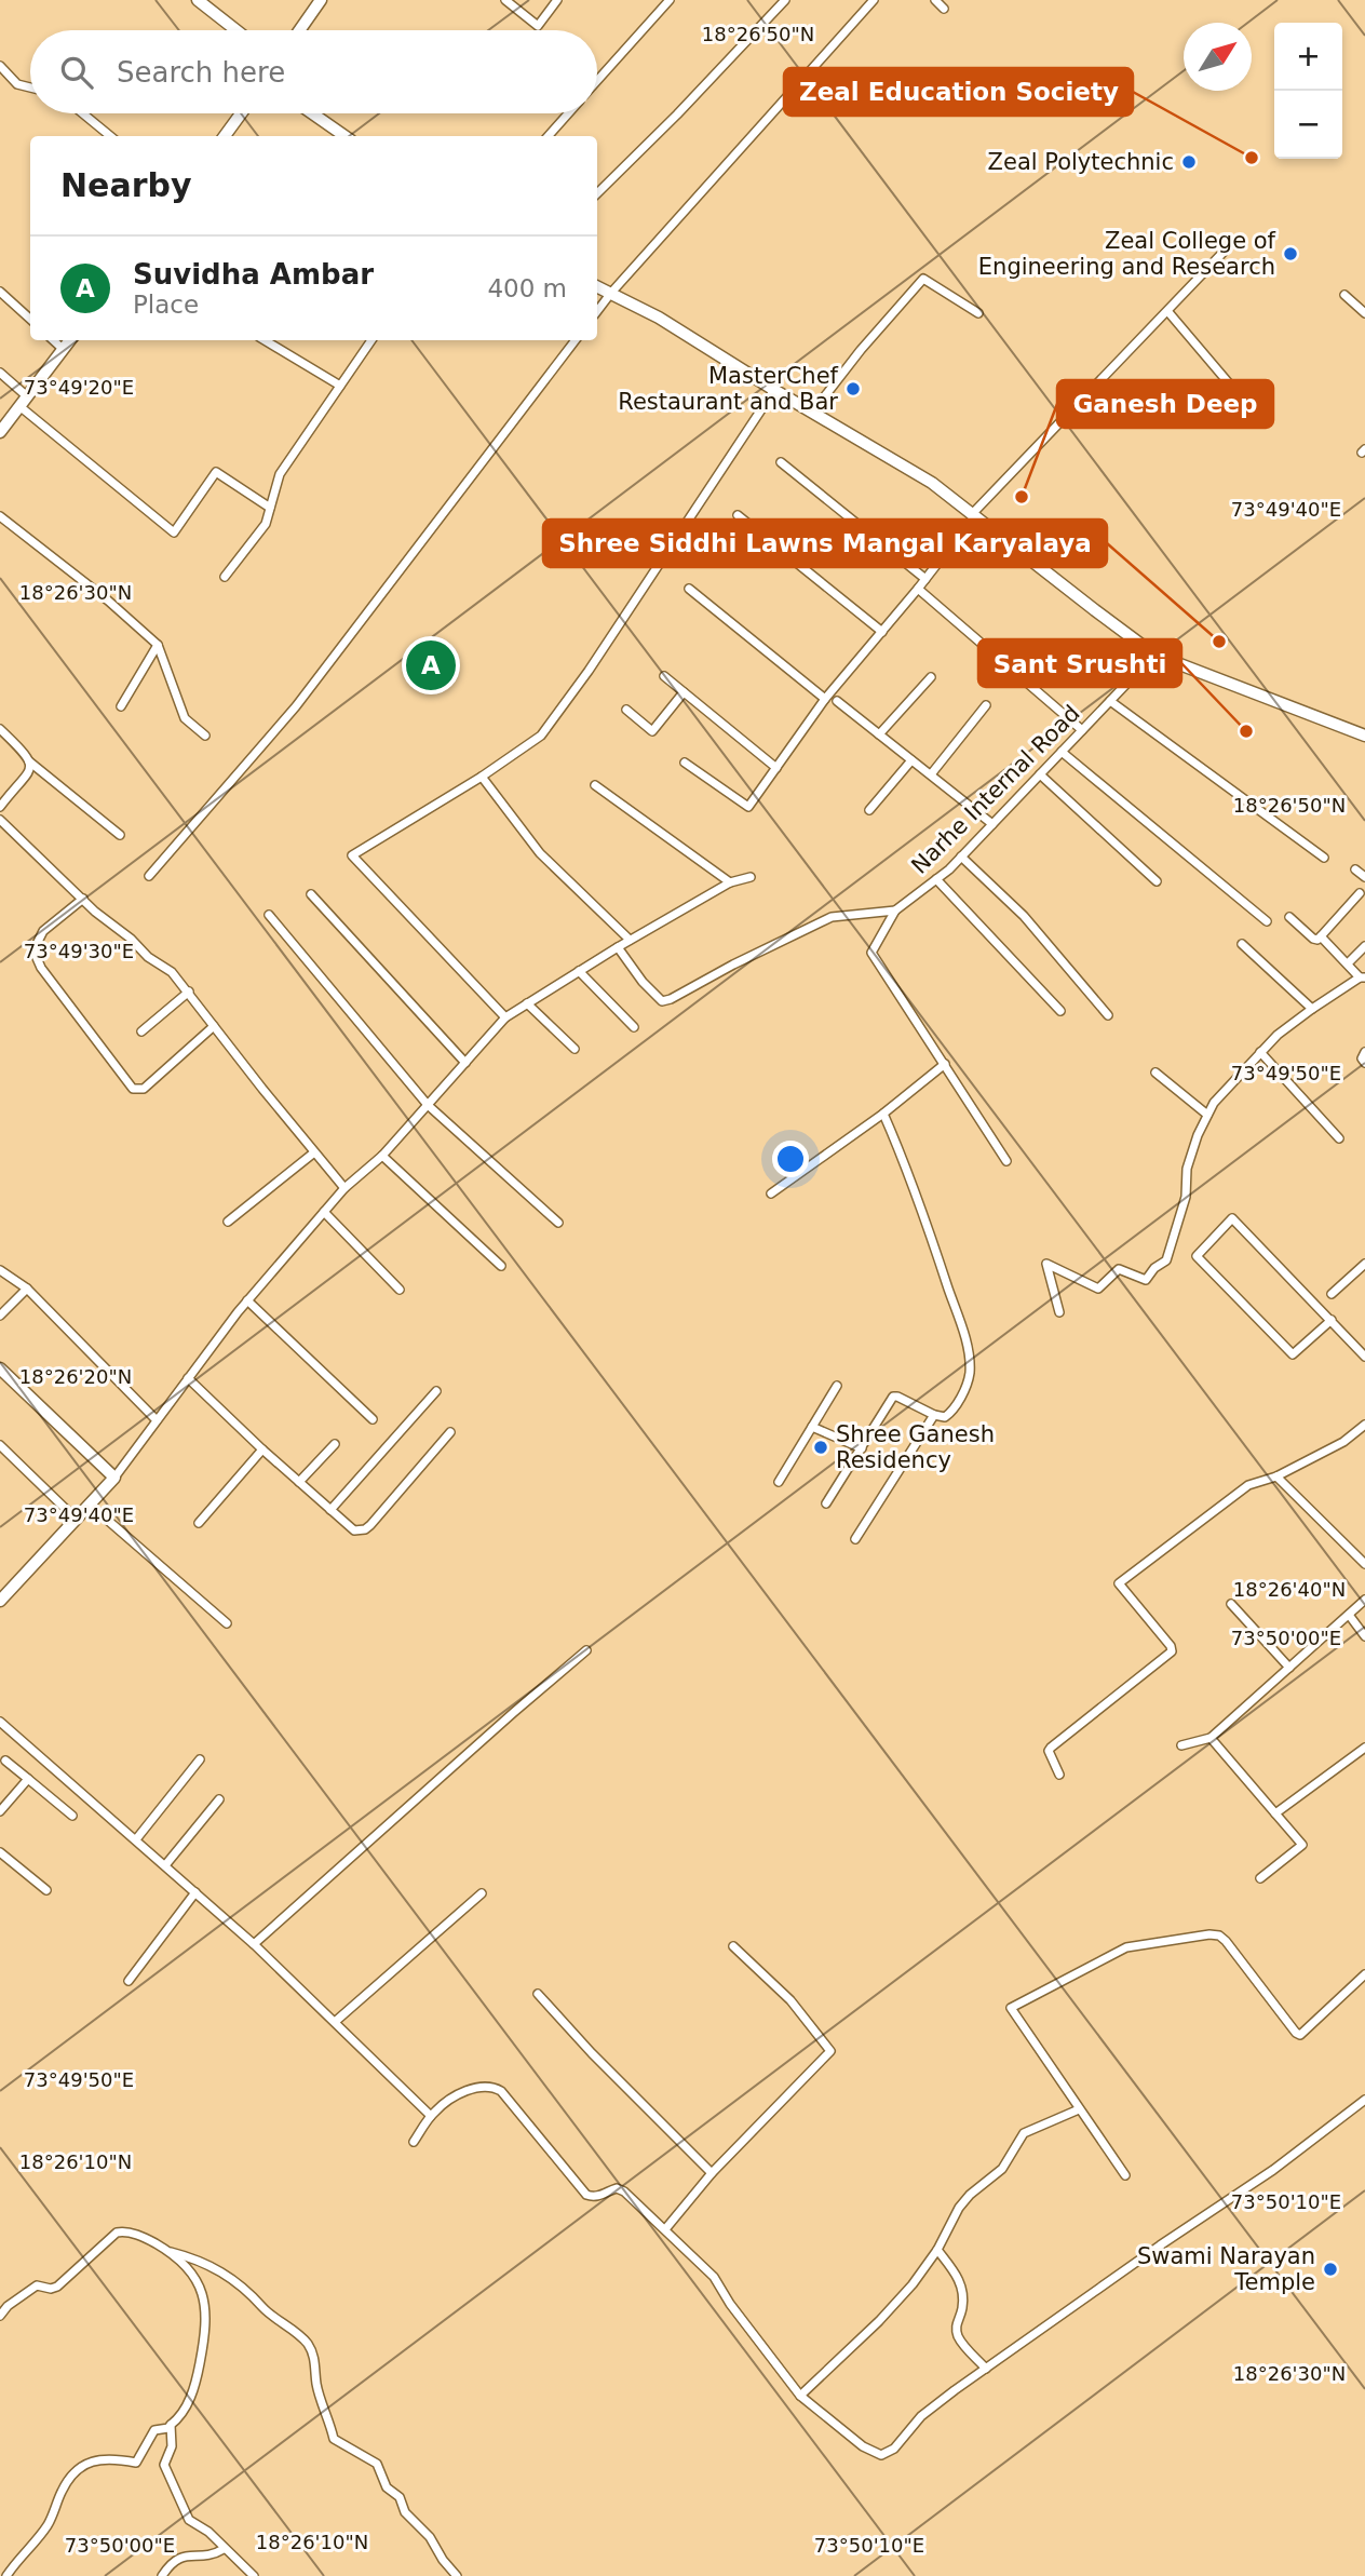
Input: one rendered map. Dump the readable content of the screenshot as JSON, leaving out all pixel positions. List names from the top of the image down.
{
  "streets": {
    "street": ["Narhe Internal Road"]
  },
  "places": [
    "Zeal Education Society",
    "Zeal Polytechnic",
    "Zeal College of Engineering and Research",
    "MasterChef Restaurant and Bar",
    "Ganesh Deep",
    "Shree Siddhi Lawns Mangal Karyalaya",
    "Sant Srushti",
    "Shree Ganesh Residency",
    "Swami Narayan Temple"
  ],
  "north": "top right",
  "page": {
    "map_buttons": ["+", "−"],
    "search": "Search here",
    "heading": "Nearby",
    "list": [
      {
        "mark": "A",
        "name": "Suvidha Ambar",
        "note": "Place",
        "value": "400 m"
      }
    ],
    "pins": "A"
  },
  "coordinates": [
    "18°26'50\"N",
    "73°49'20\"E",
    "73°49'40\"E",
    "18°26'30\"N",
    "73°49'30\"E",
    "73°49'50\"E",
    "18°26'20\"N",
    "18°26'40\"N",
    "73°50'00\"E",
    "18°26'10\"N",
    "73°50'10\"E"
  ]
}
